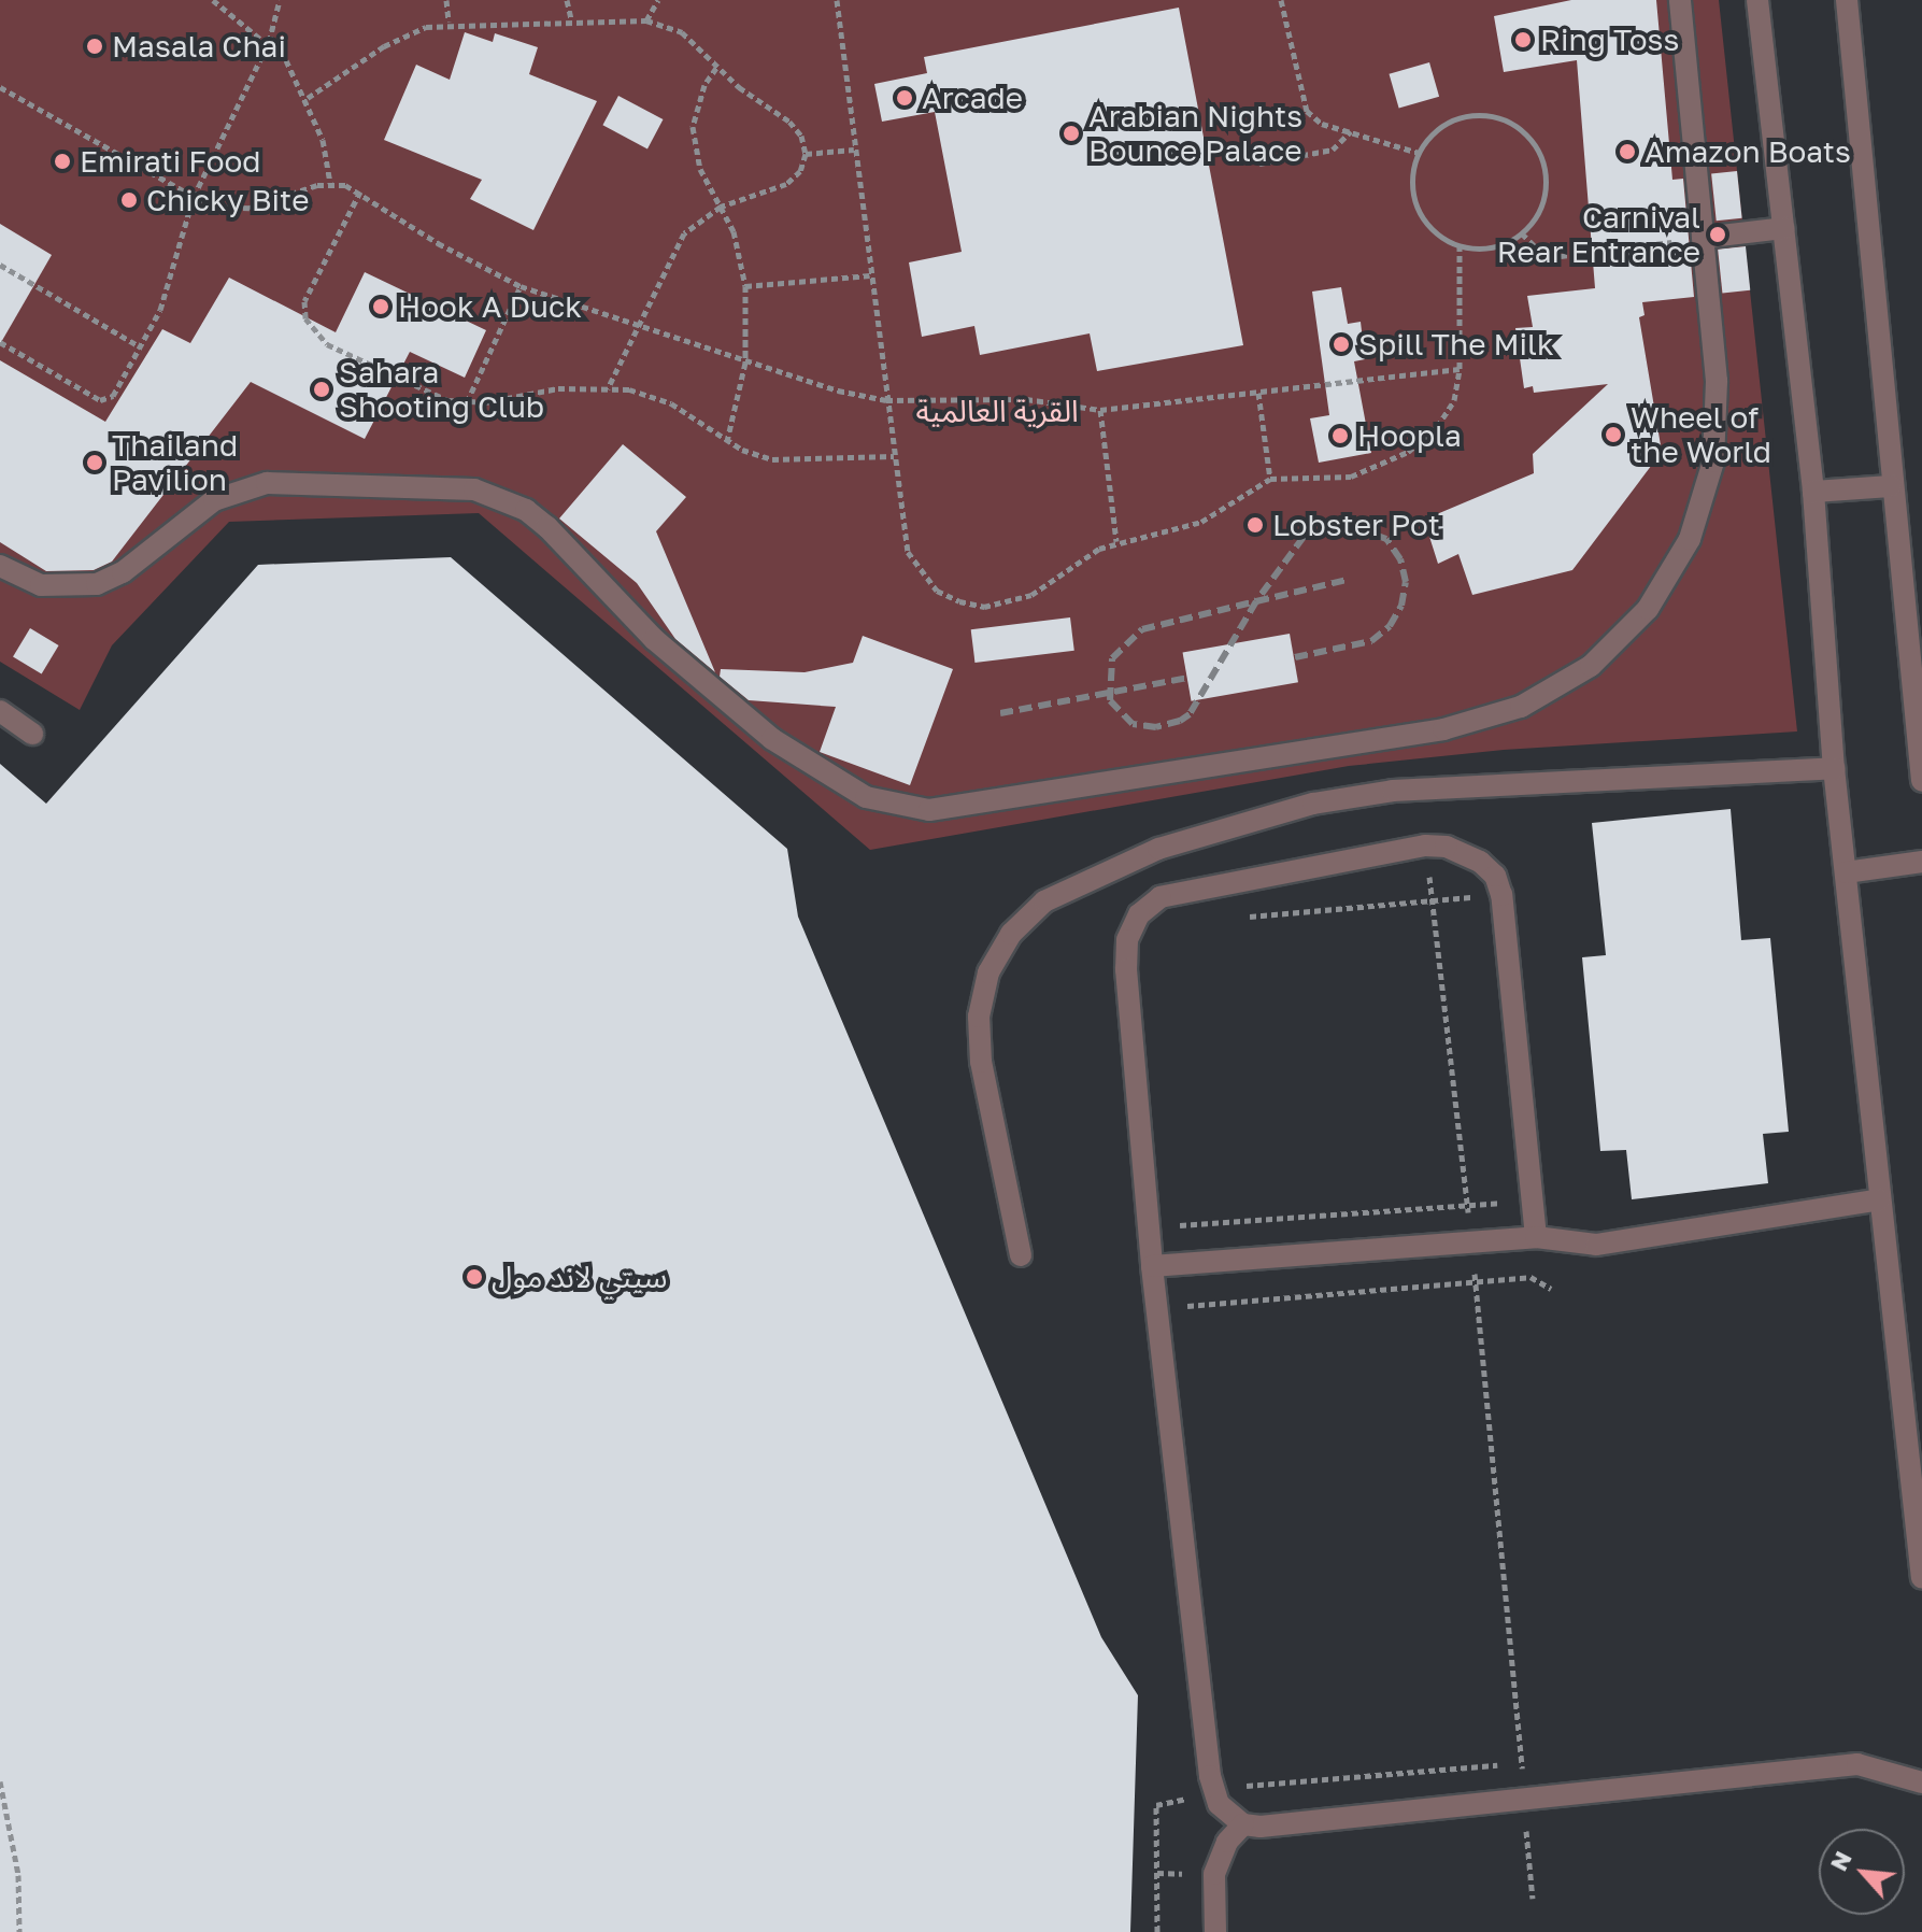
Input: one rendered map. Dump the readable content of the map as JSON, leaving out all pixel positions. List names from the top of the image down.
{
  "parks": ["القرية العالمية"],
  "places": [
    "Ring Toss",
    "Masala Chai",
    "Arcade",
    "Arabian Nights Bounce Palace",
    "Amazon Boats",
    "Emirati Food",
    "Chicky Bite",
    "Carnival Rear Entrance",
    "Hook A Duck",
    "Spill The Milk",
    "Sahara Shooting Club",
    "Wheel of the World",
    "Hoopla",
    "Thailand Pavilion",
    "Lobster Pot",
    "سيتي لاند مول"
  ],
  "north": "top left"
}
